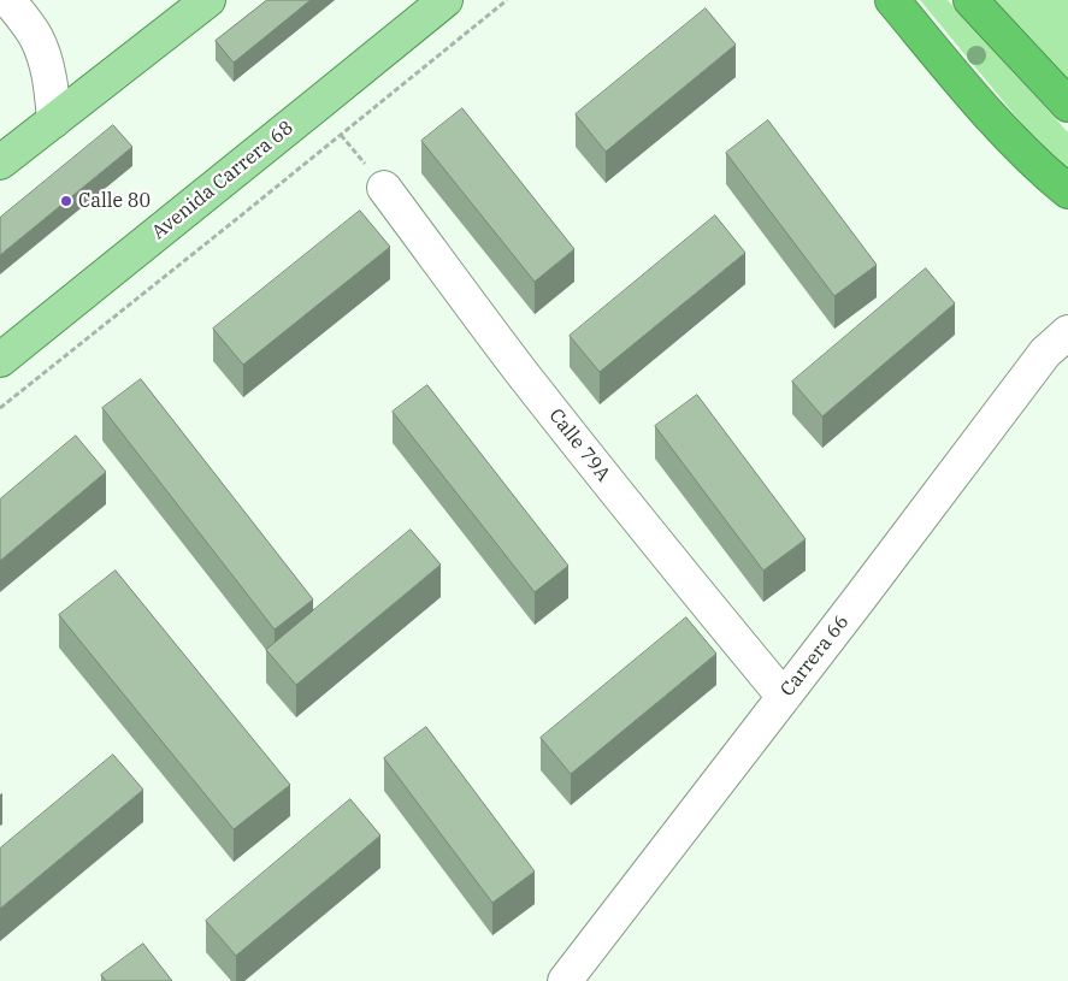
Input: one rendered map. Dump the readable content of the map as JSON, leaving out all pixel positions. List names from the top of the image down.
{
  "streets": {
    "main road": ["Avenida Carrera 68"],
    "street": ["Calle 79A", "Carrera 66"]
  },
  "crossings": [
    ["Calle 79A", "Carrera 66"]
  ],
  "places": ["Calle 80"]
}
